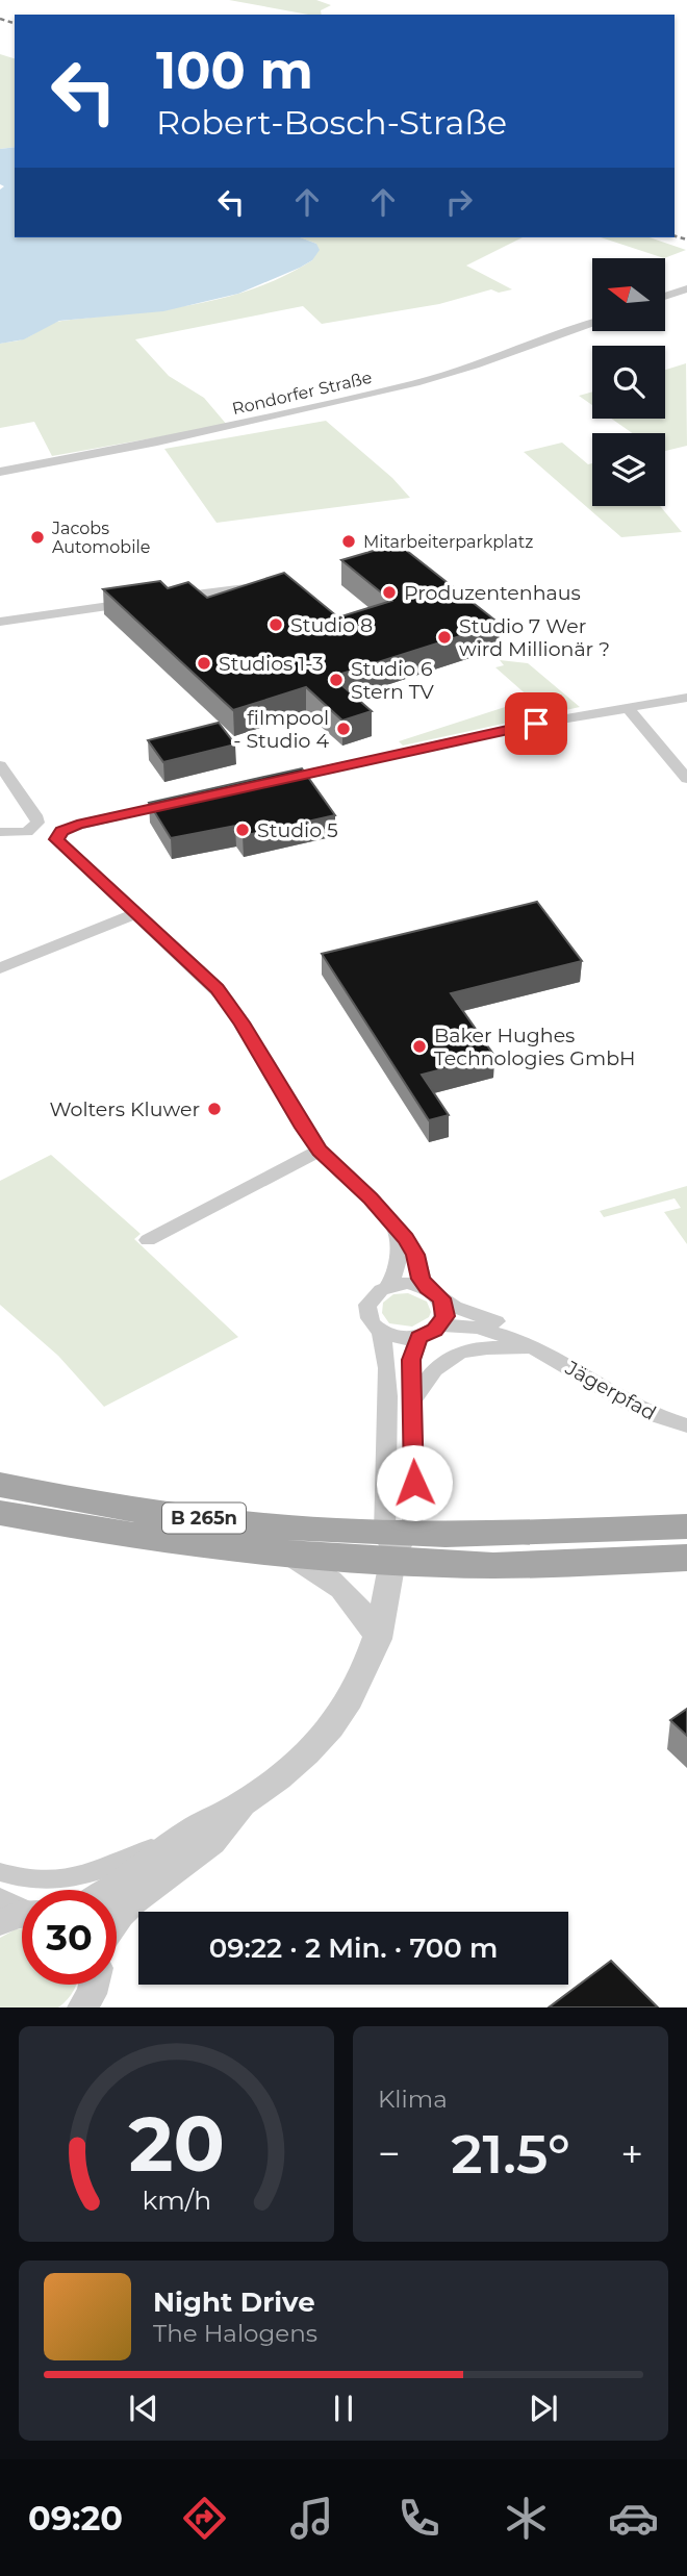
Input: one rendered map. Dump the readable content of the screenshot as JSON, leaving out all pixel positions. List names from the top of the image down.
{
  "streets": {
    "main road": ["B 265n"],
    "street": ["Rondorfer Straße", "Jägerpfad"]
  },
  "places": [
    "Jacobs Automobile",
    "Mitarbeiterparkplatz",
    "Produzentenhaus",
    "Studio 8",
    "Studio 7 Wer wird Millionär ?",
    "Studios 1-3",
    "Studio 6 Stern TV",
    "filmpool - Studio 4",
    "Studio 5",
    "Baker Hughes Technologies GmbH",
    "Wolters Kluwer"
  ],
  "north": "left",
  "page": {
    "turn": ["100 m", "Robert-Bosch-Straße"],
    "limit": "30",
    "trip": "09:22 · 2 Min. · 700 m",
    "tile": "Klima",
    "heat": ["−", "21.5°", "+"],
    "song": ["Night Drive", "The Halogens"],
    "tabs": "09:20",
    "gauge": ["20", "km/h"]
  }
}
